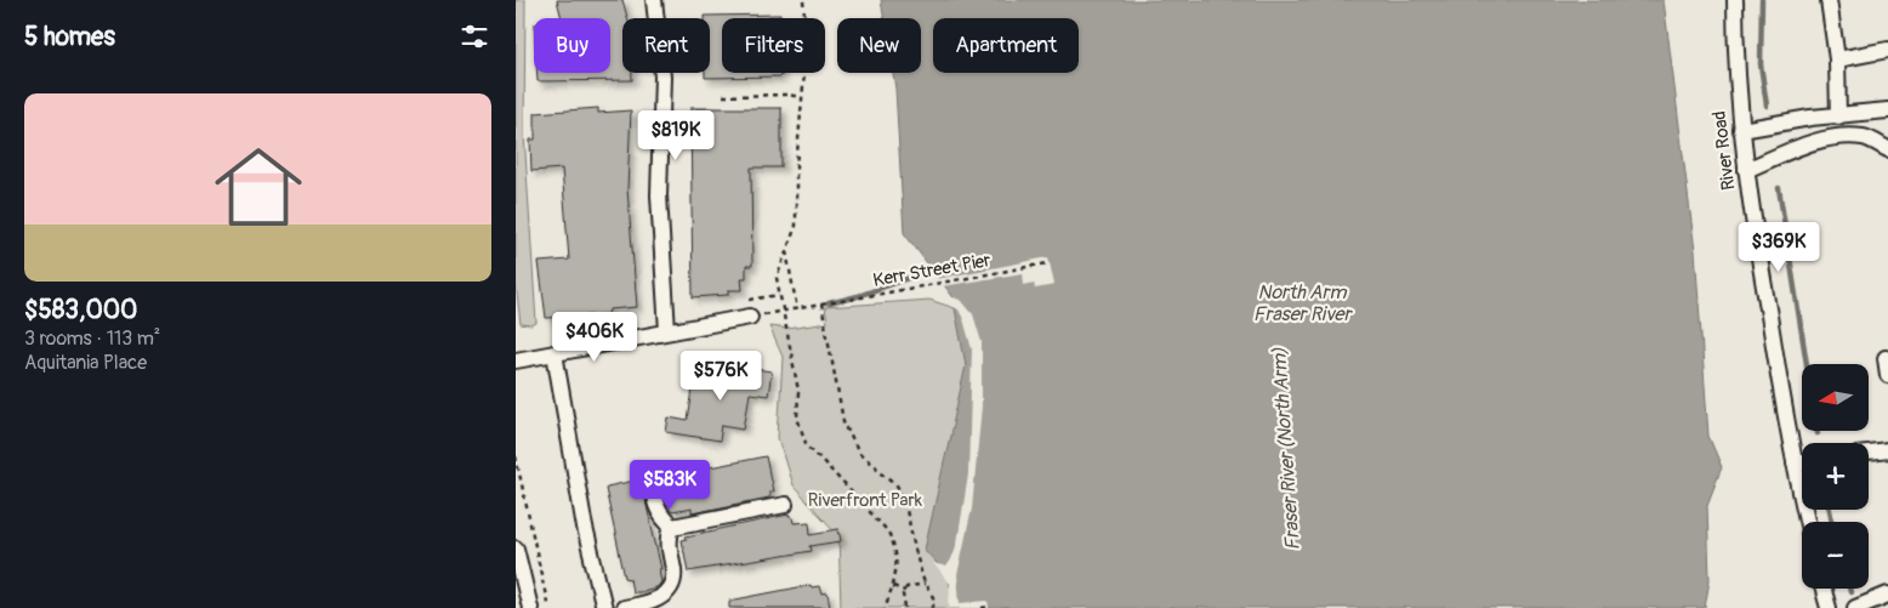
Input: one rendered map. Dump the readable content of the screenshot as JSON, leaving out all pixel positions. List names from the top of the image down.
{
  "streets": {
    "street": ["River Road"],
    "path": ["Kerr Street Pier"]
  },
  "water": ["North Arm Fraser River", "Fraser River (North Arm)"],
  "parks": ["Riverfront Park"],
  "north": "left",
  "page": {
    "heading": "5 homes",
    "chip": [
      "Buy",
      "Rent",
      "Filters",
      "New",
      "Apartment"
    ],
    "list": [
      {
        "name": "$583,000",
        "note": "3 rooms · 113 m² · Aquitania Place"
      }
    ],
    "price": [
      "$819K",
      "$369K",
      "$406K",
      "$576K",
      "$583K"
    ],
    "map_buttons": ["+", "−"]
  }
}
